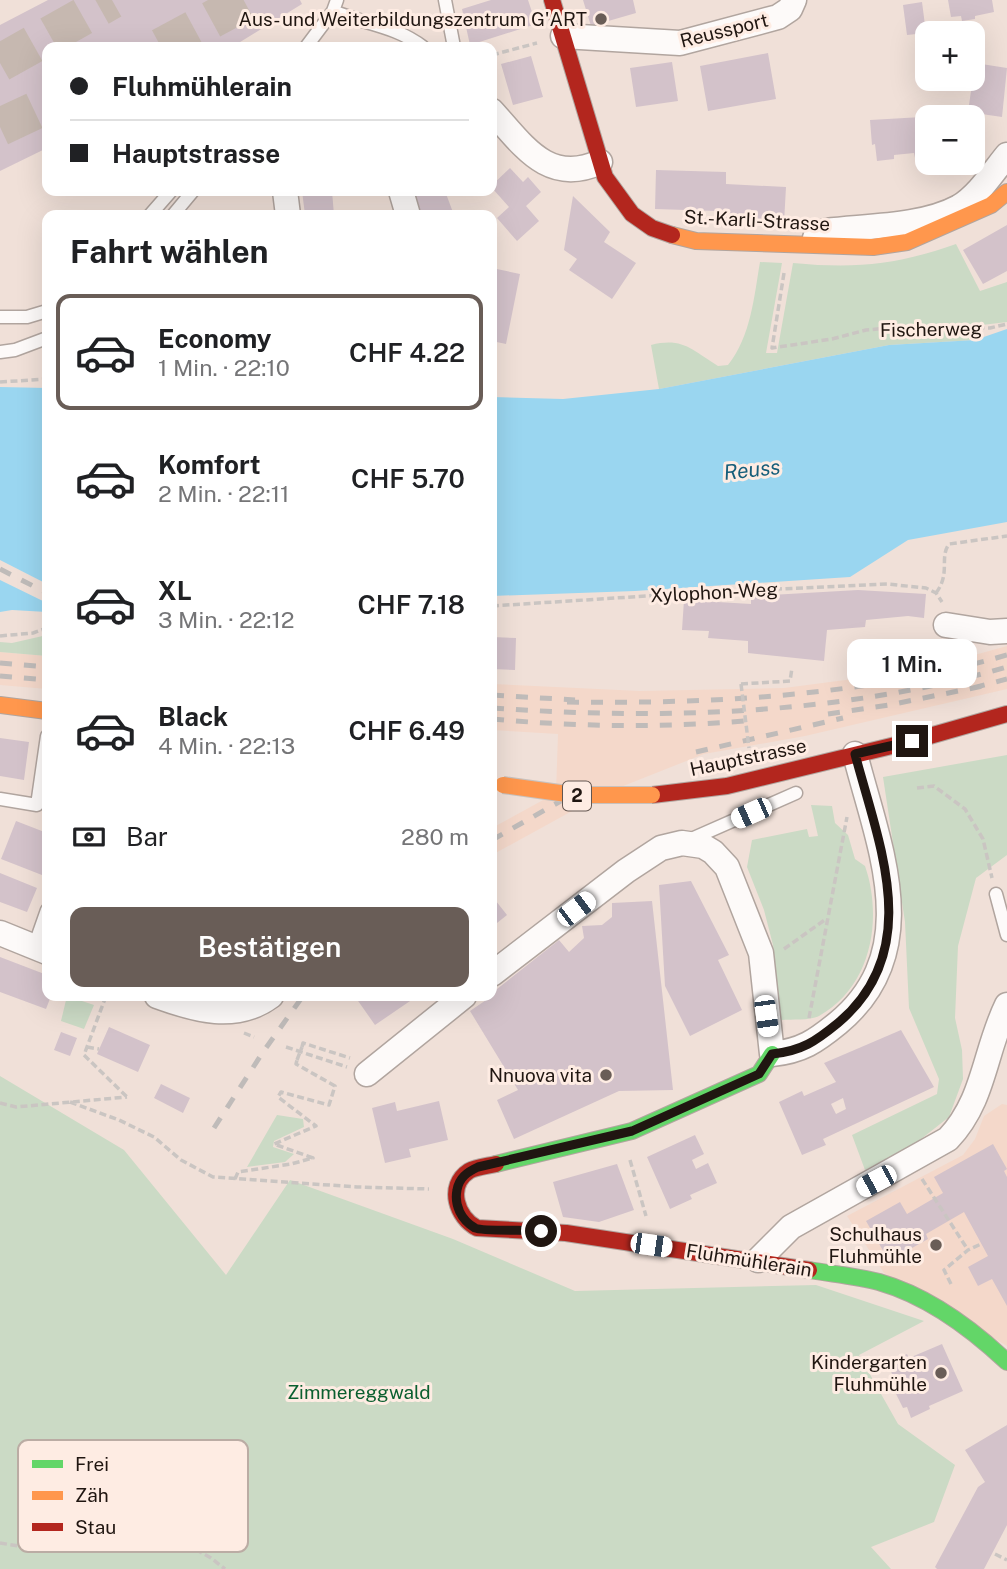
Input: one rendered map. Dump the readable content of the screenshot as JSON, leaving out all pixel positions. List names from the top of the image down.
{
  "streets": {
    "street": [
      "Reussport",
      "St.-Karli-Strasse",
      "Hauptstrasse",
      "2",
      "Fluhmühlerain"
    ],
    "path": ["Fischerweg", "Xylophon-Weg"]
  },
  "crossings": [
    ["Reussport", "St.-Karli-Strasse"]
  ],
  "water": ["Reuss"],
  "parks": ["Zimmereggwald"],
  "places": [
    "Aus- und Weiterbildungszentrum G'ART",
    "Nnuova vita",
    "Schulhaus Fluhmühle",
    "Kindergarten Fluhmühle"
  ],
  "legend": ["Frei", "Zäh", "Stau"],
  "page": {
    "map_buttons": ["+", "−"],
    "banner": ["Fluhmühlerain", "Hauptstrasse"],
    "heading": "Fahrt wählen",
    "list": [
      {
        "name": "Economy",
        "note": "1 Min. · 22:10",
        "value": "CHF 4.22"
      },
      {
        "name": "Komfort",
        "note": "2 Min. · 22:11",
        "value": "CHF 5.70"
      },
      {
        "name": "XL",
        "note": "3 Min. · 22:12",
        "value": "CHF 7.18"
      },
      {
        "name": "Black",
        "note": "4 Min. · 22:13",
        "value": "CHF 6.49"
      }
    ],
    "bubble": "1 Min.",
    "pay": ["Bar", "280 m"],
    "buttons": "Bestätigen"
  }
}
